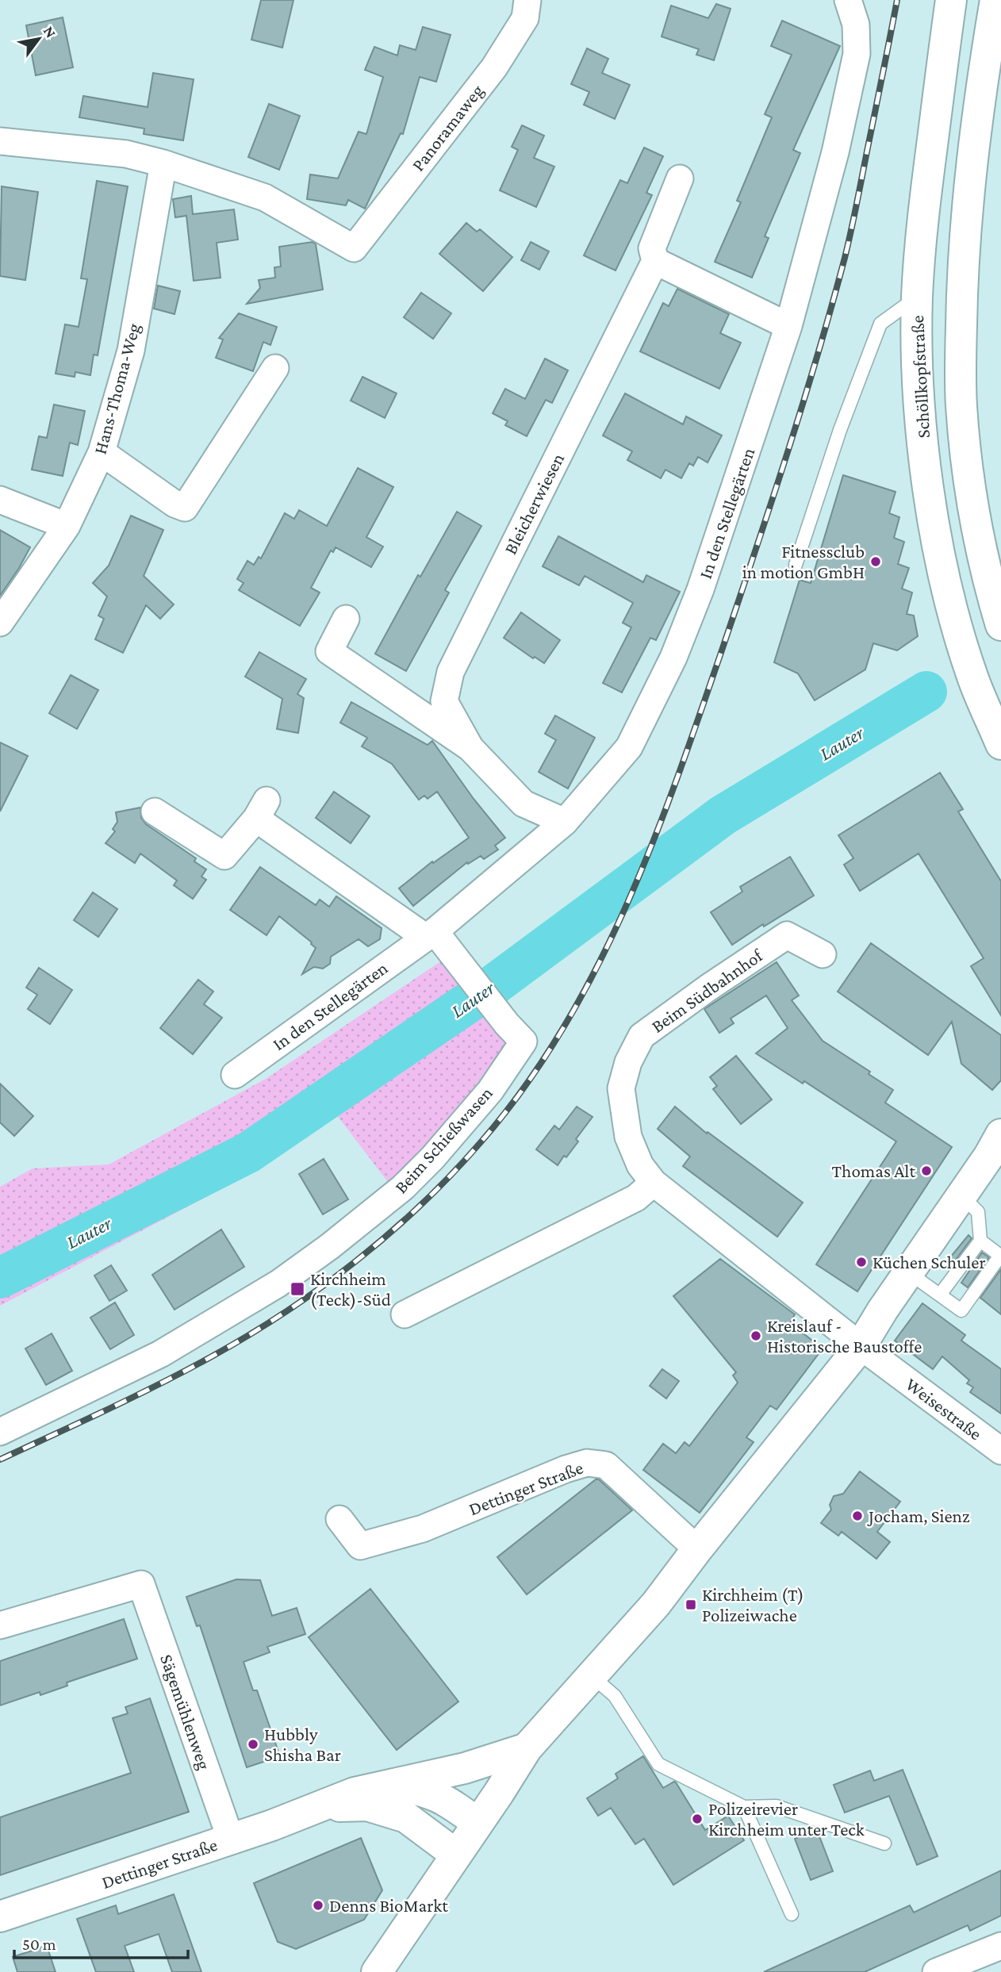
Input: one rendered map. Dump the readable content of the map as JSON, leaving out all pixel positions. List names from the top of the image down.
{
  "streets": {
    "main road": ["Schöllkopfstraße", "Dettinger Straße"],
    "street": [
      "Panoramaweg",
      "Hans-Thoma-Weg",
      "Bleicherwiesen",
      "In den Stellegärten",
      "Beim Südbahnhof",
      "Beim Schießwasen",
      "Weisestraße",
      "Sägemühlenweg"
    ]
  },
  "crossings": [
    ["Panoramaweg", "Hans-Thoma-Weg"],
    ["Bleicherwiesen", "In den Stellegärten"],
    ["In den Stellegärten", "Beim Schießwasen"],
    ["Beim Südbahnhof", "Weisestraße"],
    ["Dettinger Straße", "Sägemühlenweg"]
  ],
  "water": ["Lauter"],
  "places": {
    "other": [
      "Fitnessclub in motion GmbH",
      "Thomas Alt",
      "Küchen Schuler",
      "Kreislauf - Historische Baustoffe",
      "Jocham, Sienz",
      "Hubbly Shisha Bar",
      "Polizeirevier Kirchheim unter Teck",
      "Denns BioMarkt"
    ],
    "transit": ["Kirchheim (Teck)-Süd", "Kirchheim (T) Polizeiwache"]
  },
  "scale_bar": "50 m",
  "north": "top right"
}
